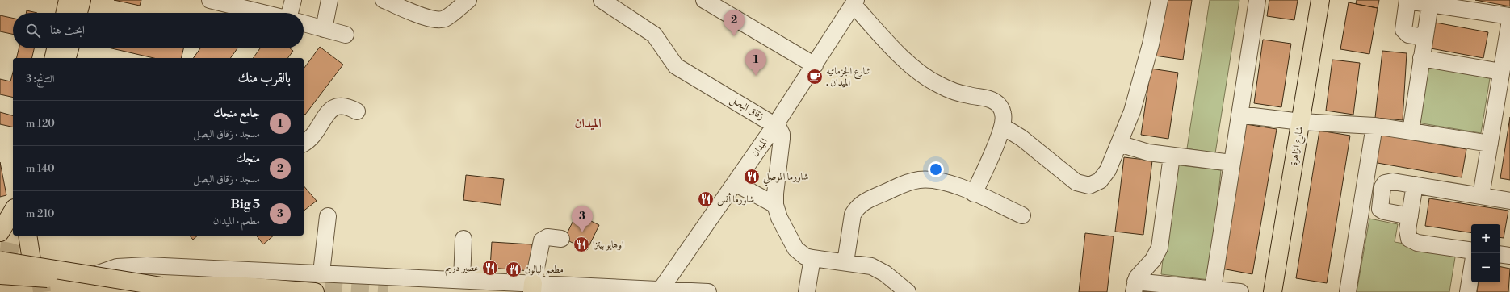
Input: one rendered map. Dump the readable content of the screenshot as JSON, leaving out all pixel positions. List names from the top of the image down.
{
  "streets": {
    "main road": ["شارع الزاهرة"],
    "street": ["زقاق البصل", "الميدان"]
  },
  "crossings": [
    ["زقاق البصل", "الميدان"]
  ],
  "districts": ["الميدان"],
  "places": {
    "cafe": ["شارع الجزماتيه . الميدان"],
    "restaurant": [
      "شاورما الموصلي",
      "شاورما أنس",
      "اوهايو بيتزا",
      "عصير دريم",
      "مطعم البالون"
    ]
  },
  "page": {
    "pins": ["2", "1", "3"],
    "search": "ابحث هنا",
    "heading": ["بالقرب منك", "النتائج: 3"],
    "list": [
      {
        "mark": "1",
        "name": "جامع منجك",
        "note": "مسجد · زقاق البصل",
        "value": "120 m"
      },
      {
        "mark": "2",
        "name": "منجك",
        "note": "مسجد · زقاق البصل",
        "value": "140 m"
      },
      {
        "mark": "3",
        "name": "Big 5",
        "note": "مطعم · الميدان",
        "value": "210 m"
      }
    ],
    "map_buttons": ["+", "−"]
  }
}
